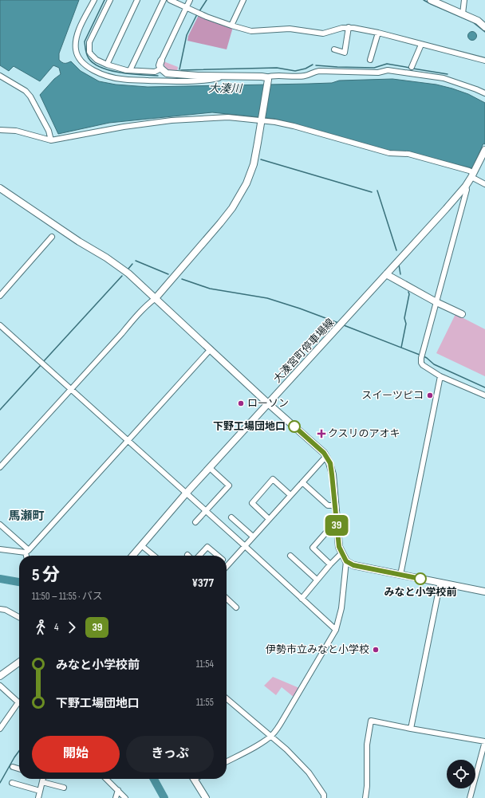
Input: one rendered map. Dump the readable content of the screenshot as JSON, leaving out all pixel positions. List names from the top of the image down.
{
  "streets": {
    "street": ["大湊宮町停車場線"]
  },
  "districts": ["馬瀬町"],
  "water": ["大湊川"],
  "places": {
    "other": [
      "スイーツピコ",
      "ローソン",
      "下野工場団地口",
      "みなと小学校前",
      "伊勢市立みなと小学校"
    ],
    "health": ["クスリのアオキ"]
  },
  "lines": ["bus line 39"],
  "page": {
    "on_map": "39",
    "heading": ["5 分", "11:50 – 11:55 · バス", "¥377"],
    "legs": ["4", "39"],
    "list": [
      {
        "name": "みなと小学校前",
        "value": "11:54"
      },
      {
        "name": "下野工場団地口",
        "value": "11:55"
      }
    ],
    "buttons": ["開始", "きっぷ"]
  }
}
